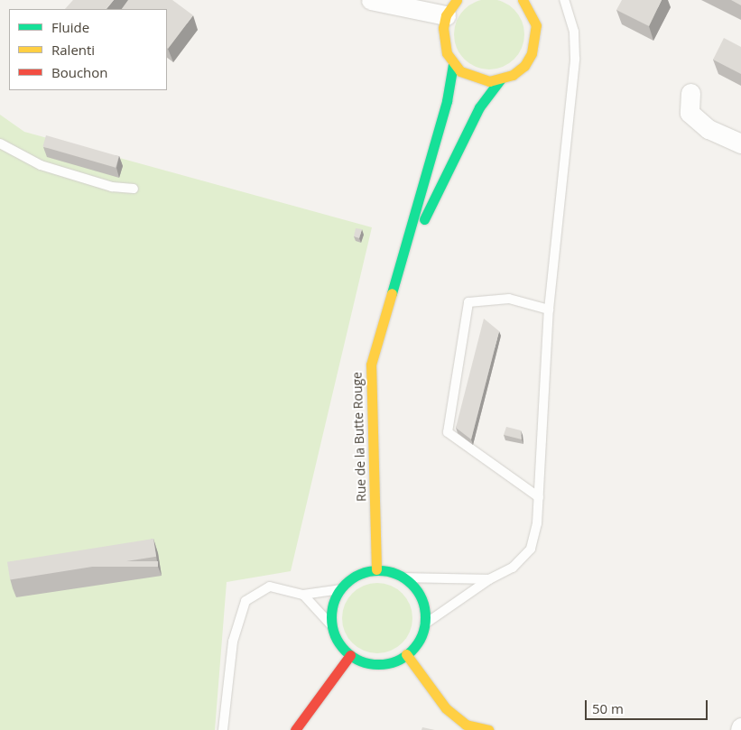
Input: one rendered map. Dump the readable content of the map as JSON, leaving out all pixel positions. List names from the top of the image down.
{
  "streets": {
    "street": ["Rue de la Butte Rouge"]
  },
  "legend": ["Fluide", "Ralenti", "Bouchon"],
  "scale_bar": "50 m"
}
